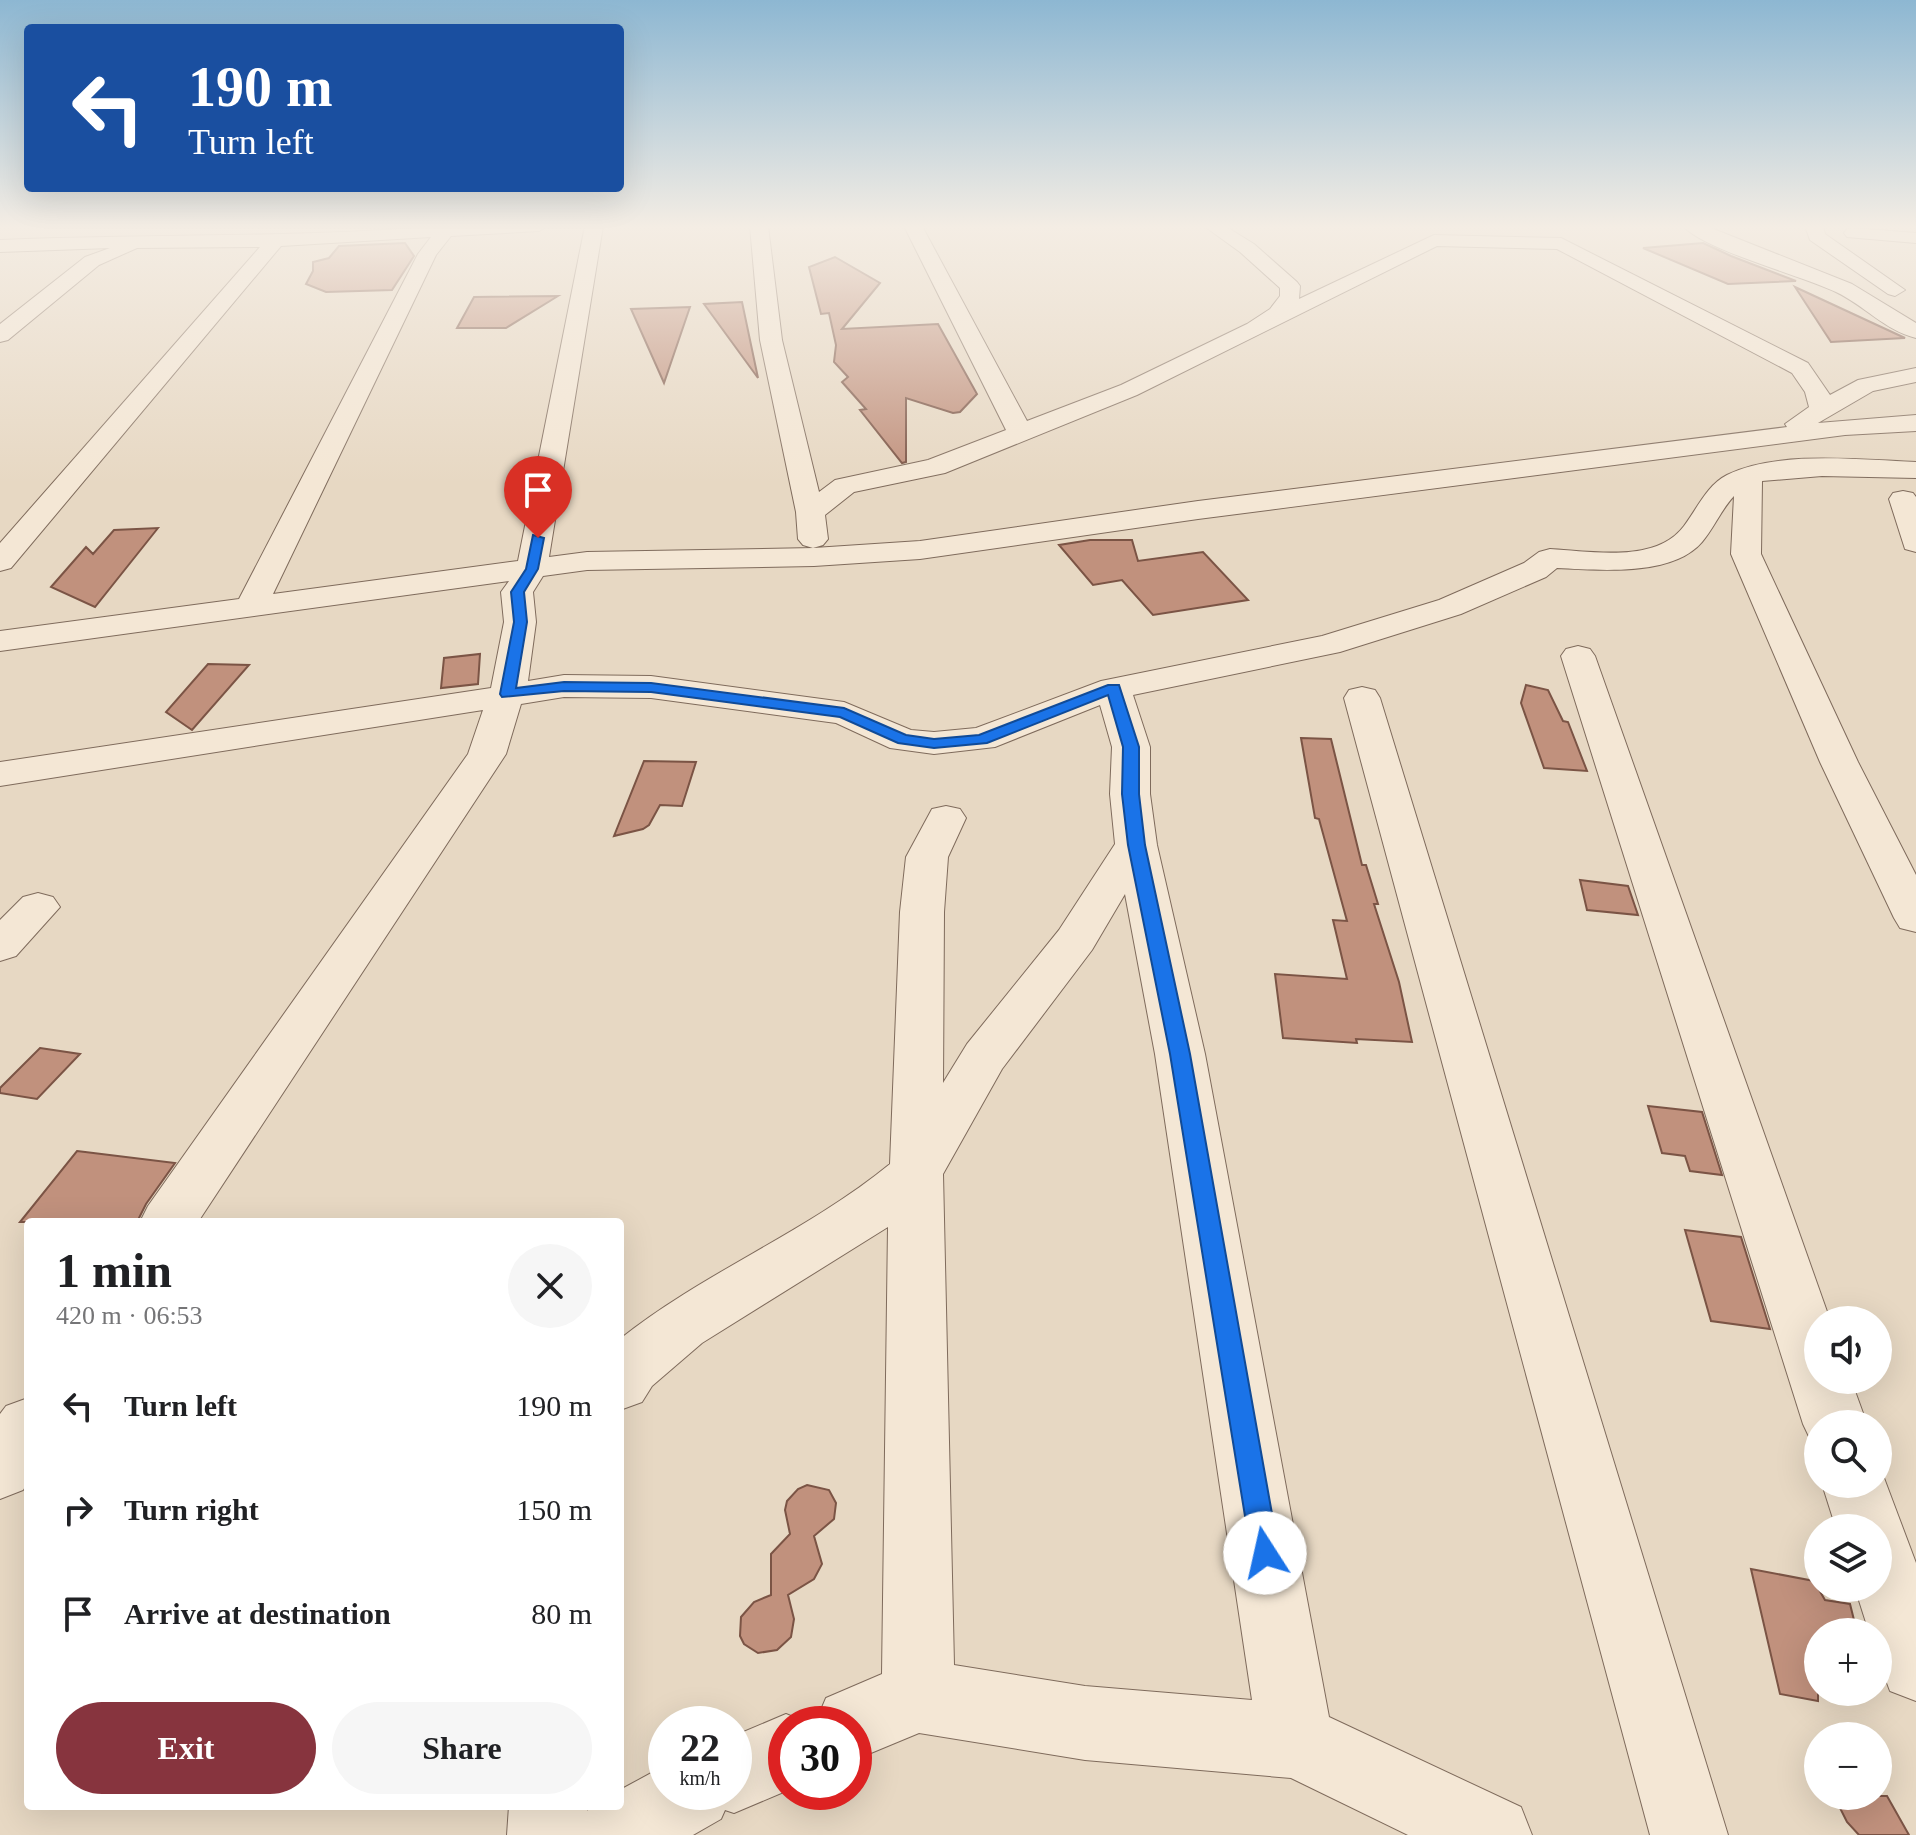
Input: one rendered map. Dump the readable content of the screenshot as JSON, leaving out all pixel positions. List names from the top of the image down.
{
  "page": {
    "turn": ["190 m", "Turn left"],
    "heading": ["1 min", "420 m · 06:53"],
    "map_buttons": ["+", "−"],
    "list": [
      {
        "name": "Turn left",
        "value": "190 m"
      },
      {
        "name": "Turn right",
        "value": "150 m"
      },
      {
        "name": "Arrive at destination",
        "value": "80 m"
      }
    ],
    "buttons": ["Exit", "Share"],
    "speed": "22 km/h",
    "limit": "30"
  }
}
